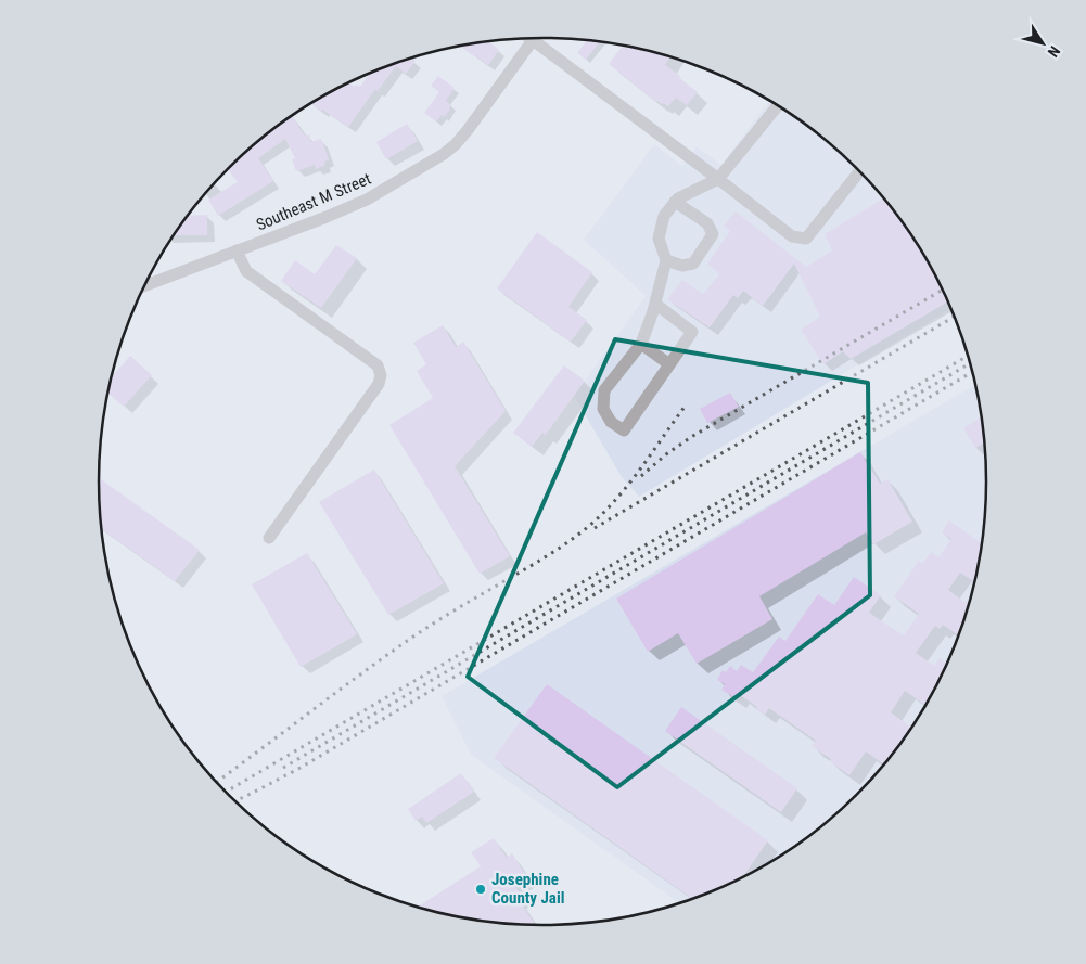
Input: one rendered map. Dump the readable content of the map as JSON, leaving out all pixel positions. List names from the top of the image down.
{
  "streets": {
    "street": ["Southeast M Street"]
  },
  "places": ["Josephine County Jail"],
  "north": "bottom right"
}
